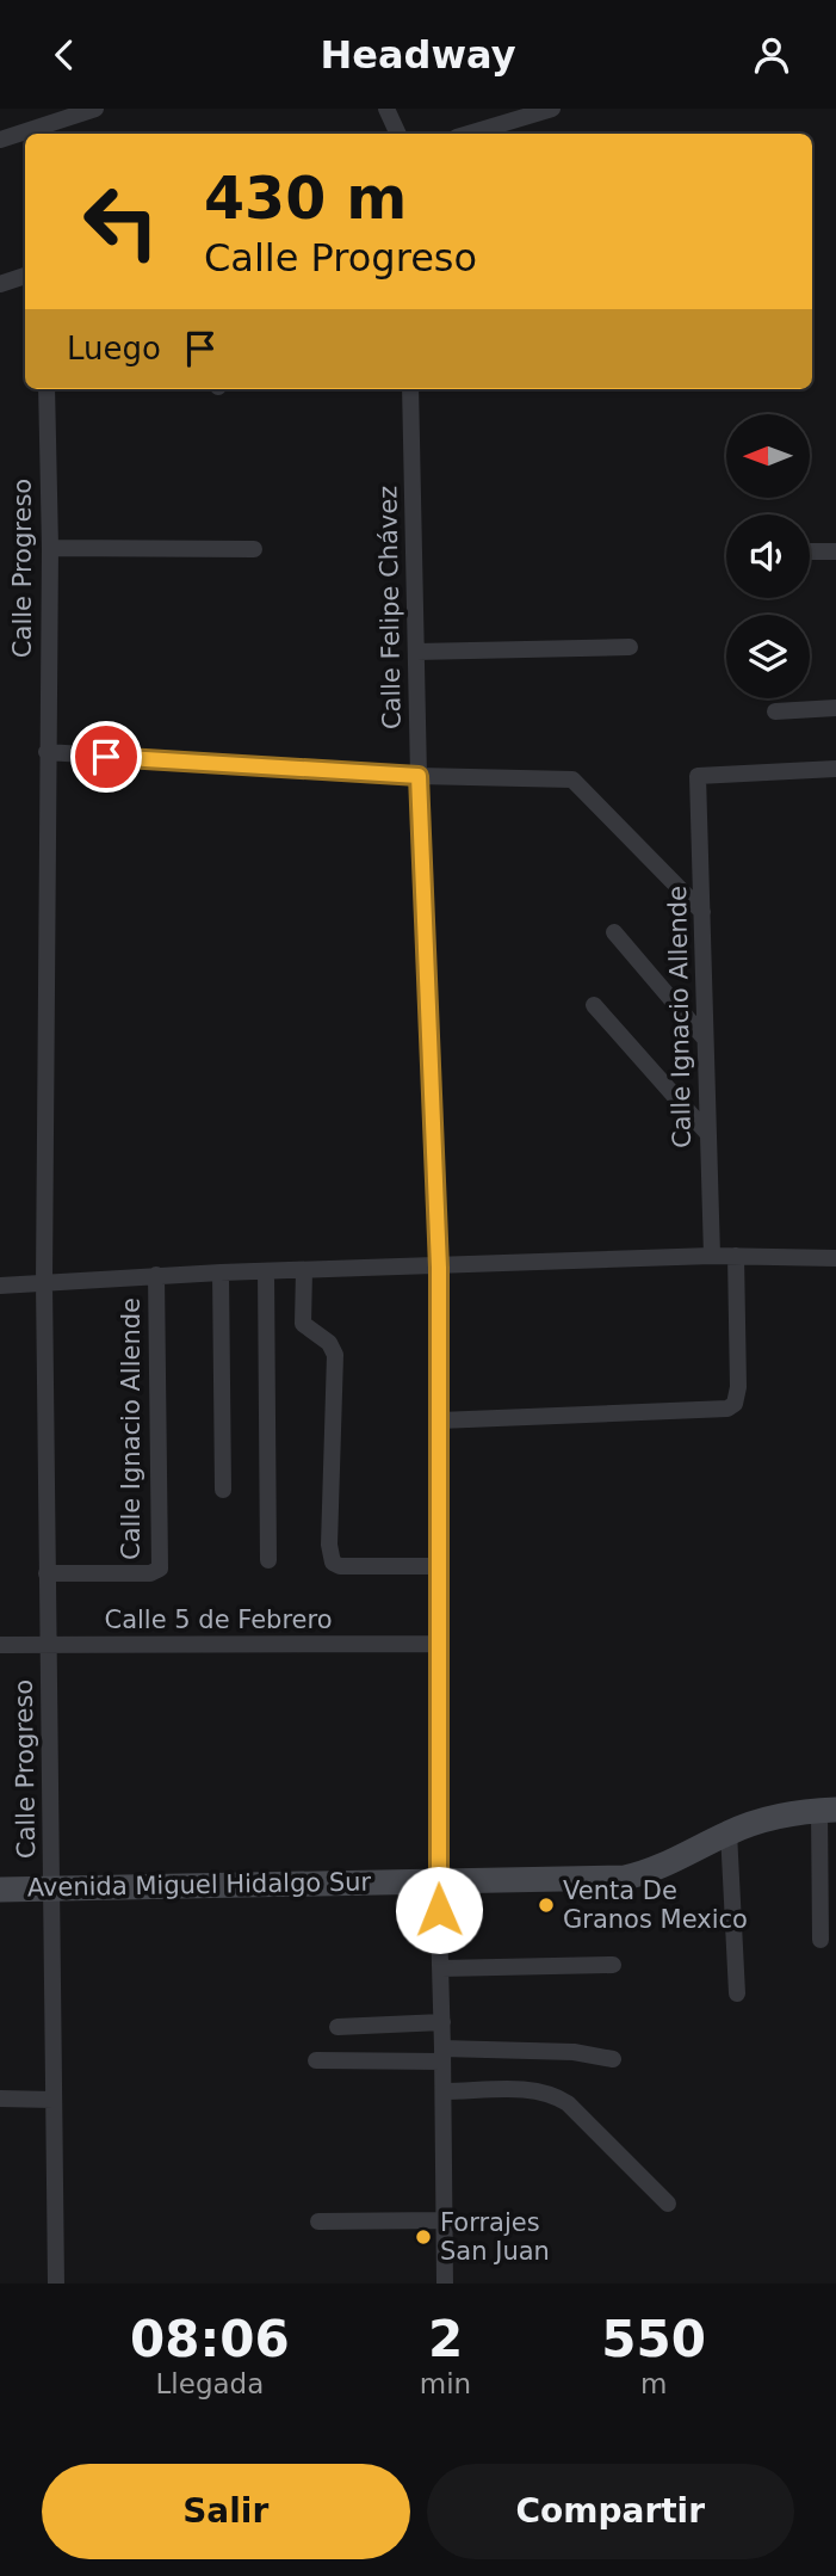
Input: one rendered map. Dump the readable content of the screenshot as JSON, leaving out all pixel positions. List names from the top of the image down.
{
  "streets": {
    "main road": ["Avenida Miguel Hidalgo Sur"],
    "street": [
      "Calle Progreso",
      "Calle Felipe Chávez",
      "Calle Ignacio Allende",
      "Calle 5 de Febrero"
    ]
  },
  "crossings": [
    ["Calle Progreso", "Calle Ignacio Allende"],
    ["Calle Progreso", "Calle 5 de Febrero"],
    ["Calle Progreso", "Avenida Miguel Hidalgo Sur"],
    ["Calle Felipe Chávez", "Calle Ignacio Allende"],
    ["Calle Felipe Chávez", "Calle 5 de Febrero"],
    ["Calle Felipe Chávez", "Avenida Miguel Hidalgo Sur"]
  ],
  "places": ["Venta De Granos Mexico", "Forrajes San Juan"],
  "north": "left",
  "page": {
    "header": "Headway",
    "turn": ["430 m", "Calle Progreso"],
    "then": "Luego",
    "eta": [
      "08:06",
      "Llegada",
      "2",
      "min",
      "550",
      "m"
    ],
    "buttons": ["Salir", "Compartir"]
  }
}
